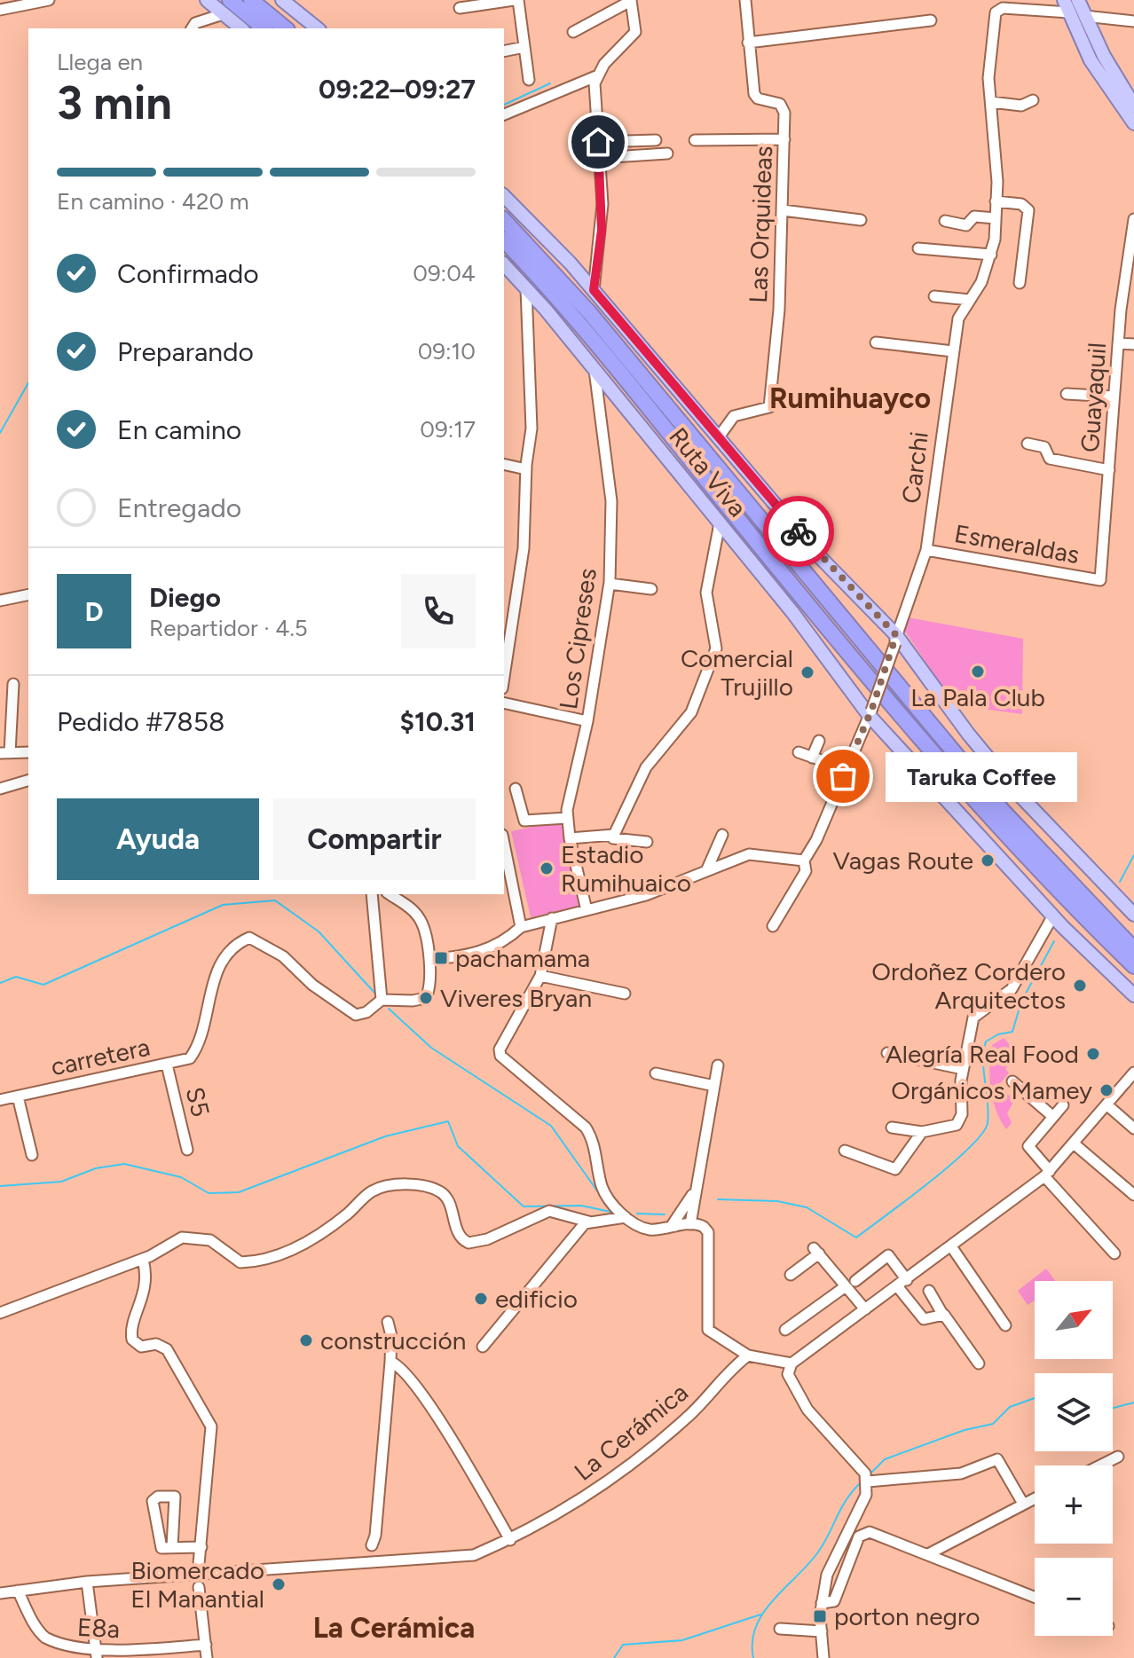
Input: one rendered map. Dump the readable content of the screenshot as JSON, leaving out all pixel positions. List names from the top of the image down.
{
  "streets": {
    "highway": ["Ruta Viva"],
    "street": [
      "Las Orquideas",
      "Guayaquil",
      "Carchi",
      "Esmeraldas",
      "Los Cipreses",
      "carretera",
      "S5",
      "La Cerámica",
      "E8a"
    ]
  },
  "crossings": [
    ["Las Orquideas", "Ruta Viva"],
    ["Guayaquil", "Esmeraldas"],
    ["Carchi", "Ruta Viva"],
    ["Carchi", "Esmeraldas"],
    ["Ruta Viva", "Los Cipreses"],
    ["carretera", "S5"],
    ["La Cerámica", "E8a"]
  ],
  "districts": ["Rumihuayco", "La Cerámica"],
  "places": {
    "other": [
      "La Pala Club",
      "Comercial Trujillo",
      "Taruka Coffee",
      "Vagas Route",
      "Estadio Rumihuaico",
      "Ordoñez Cordero Arquitectos",
      "Viveres Bryan",
      "Alegría Real Food",
      "Orgánicos Mamey",
      "edificio",
      "construcción",
      "Biomercado El Manantial"
    ],
    "transit": ["pachamama", "porton negro"]
  },
  "north": "top right",
  "page": {
    "heading": ["3 min", "Llega en", "09:22–09:27"],
    "panel": [
      "Diego",
      "Repartidor · 4.5",
      "Pedido #7858",
      "$10.31"
    ],
    "bar": "En camino · 420 m",
    "list": [
      ["Confirmado", "09:04"],
      ["Preparando", "09:10"],
      ["En camino", "09:17"],
      "Entregado"
    ],
    "round": "D",
    "bubble": "Taruka Coffee",
    "buttons": ["Ayuda", "Compartir"],
    "map_buttons": ["+", "−"]
  }
}
